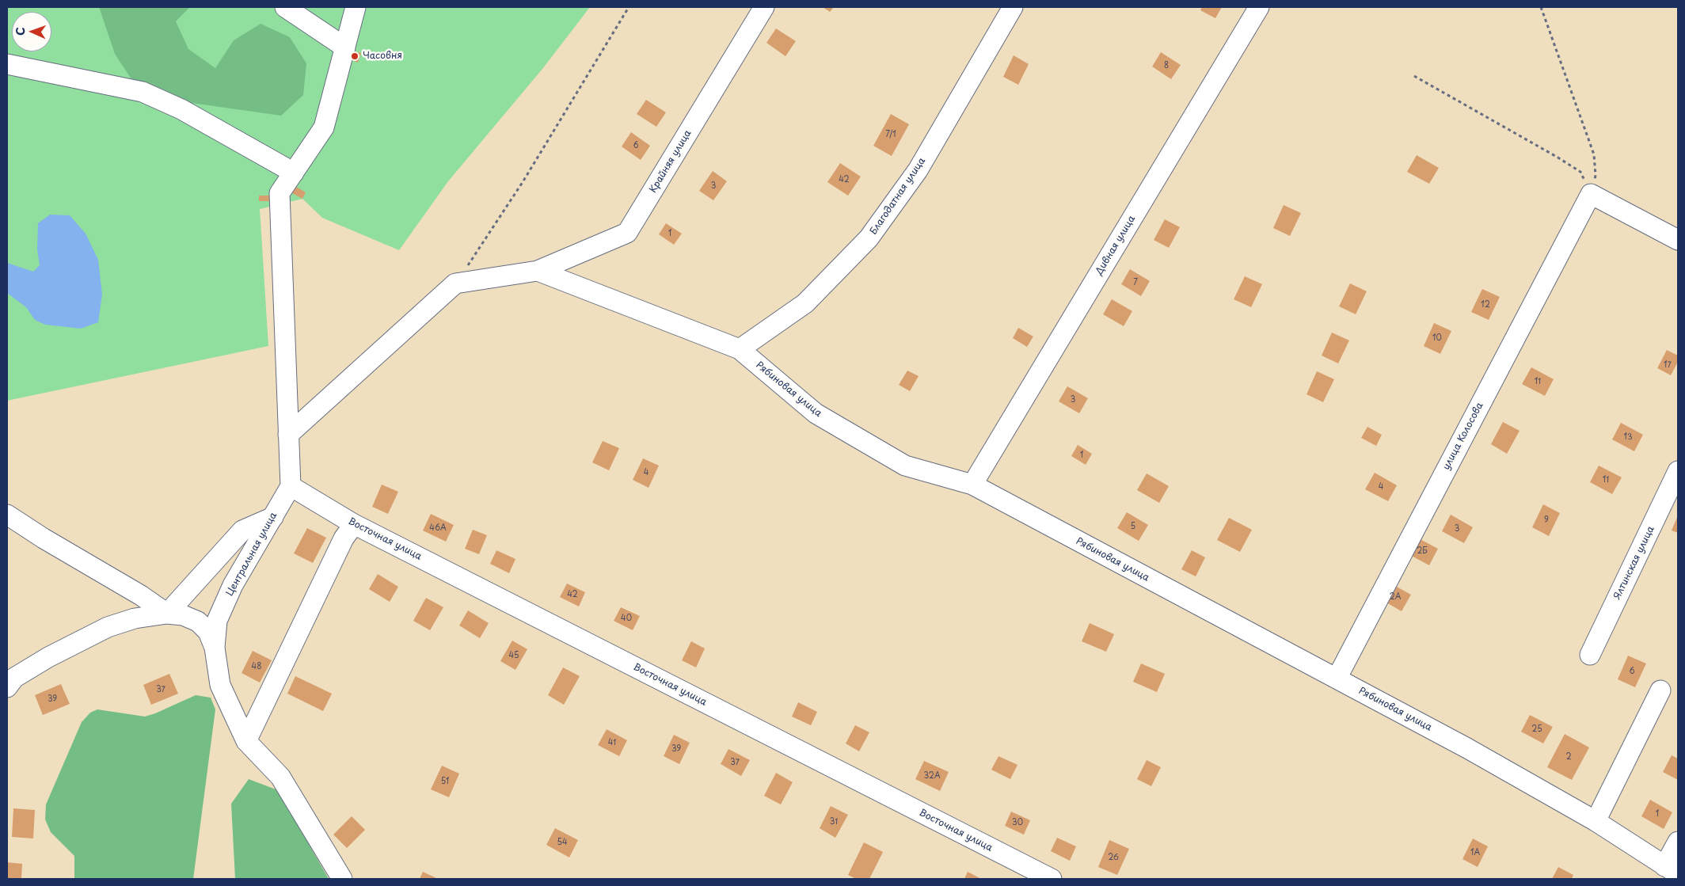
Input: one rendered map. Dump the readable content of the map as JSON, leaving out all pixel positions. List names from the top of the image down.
{
  "streets": {
    "street": [
      "Крайняя улица",
      "Благодатная улица",
      "Дивная улица",
      "Рябиновая улица",
      "улица Колосова",
      "Восточная улица",
      "Центральная улица",
      "Ялтинская улица"
    ]
  },
  "crossings": [
    ["Крайняя улица", "Рябиновая улица"],
    ["Благодатная улица", "Рябиновая улица"],
    ["Дивная улица", "Рябиновая улица"],
    ["Рябиновая улица", "улица Колосова"],
    ["Восточная улица", "Центральная улица"]
  ],
  "places": ["Часовня"],
  "house_numbers": [
    "8",
    "7/1",
    "6",
    "42",
    "3",
    "1",
    "7",
    "12",
    "10",
    "17",
    "11",
    "3",
    "13",
    "1",
    "4",
    "11",
    "4",
    "9",
    "5",
    "46А",
    "3",
    "2Б",
    "42",
    "2А",
    "40",
    "45",
    "48",
    "6",
    "37",
    "39",
    "25",
    "41",
    "39",
    "2",
    "37",
    "32А",
    "51",
    "1",
    "31",
    "30",
    "54",
    "1А",
    "26"
  ],
  "north": "left"
}
